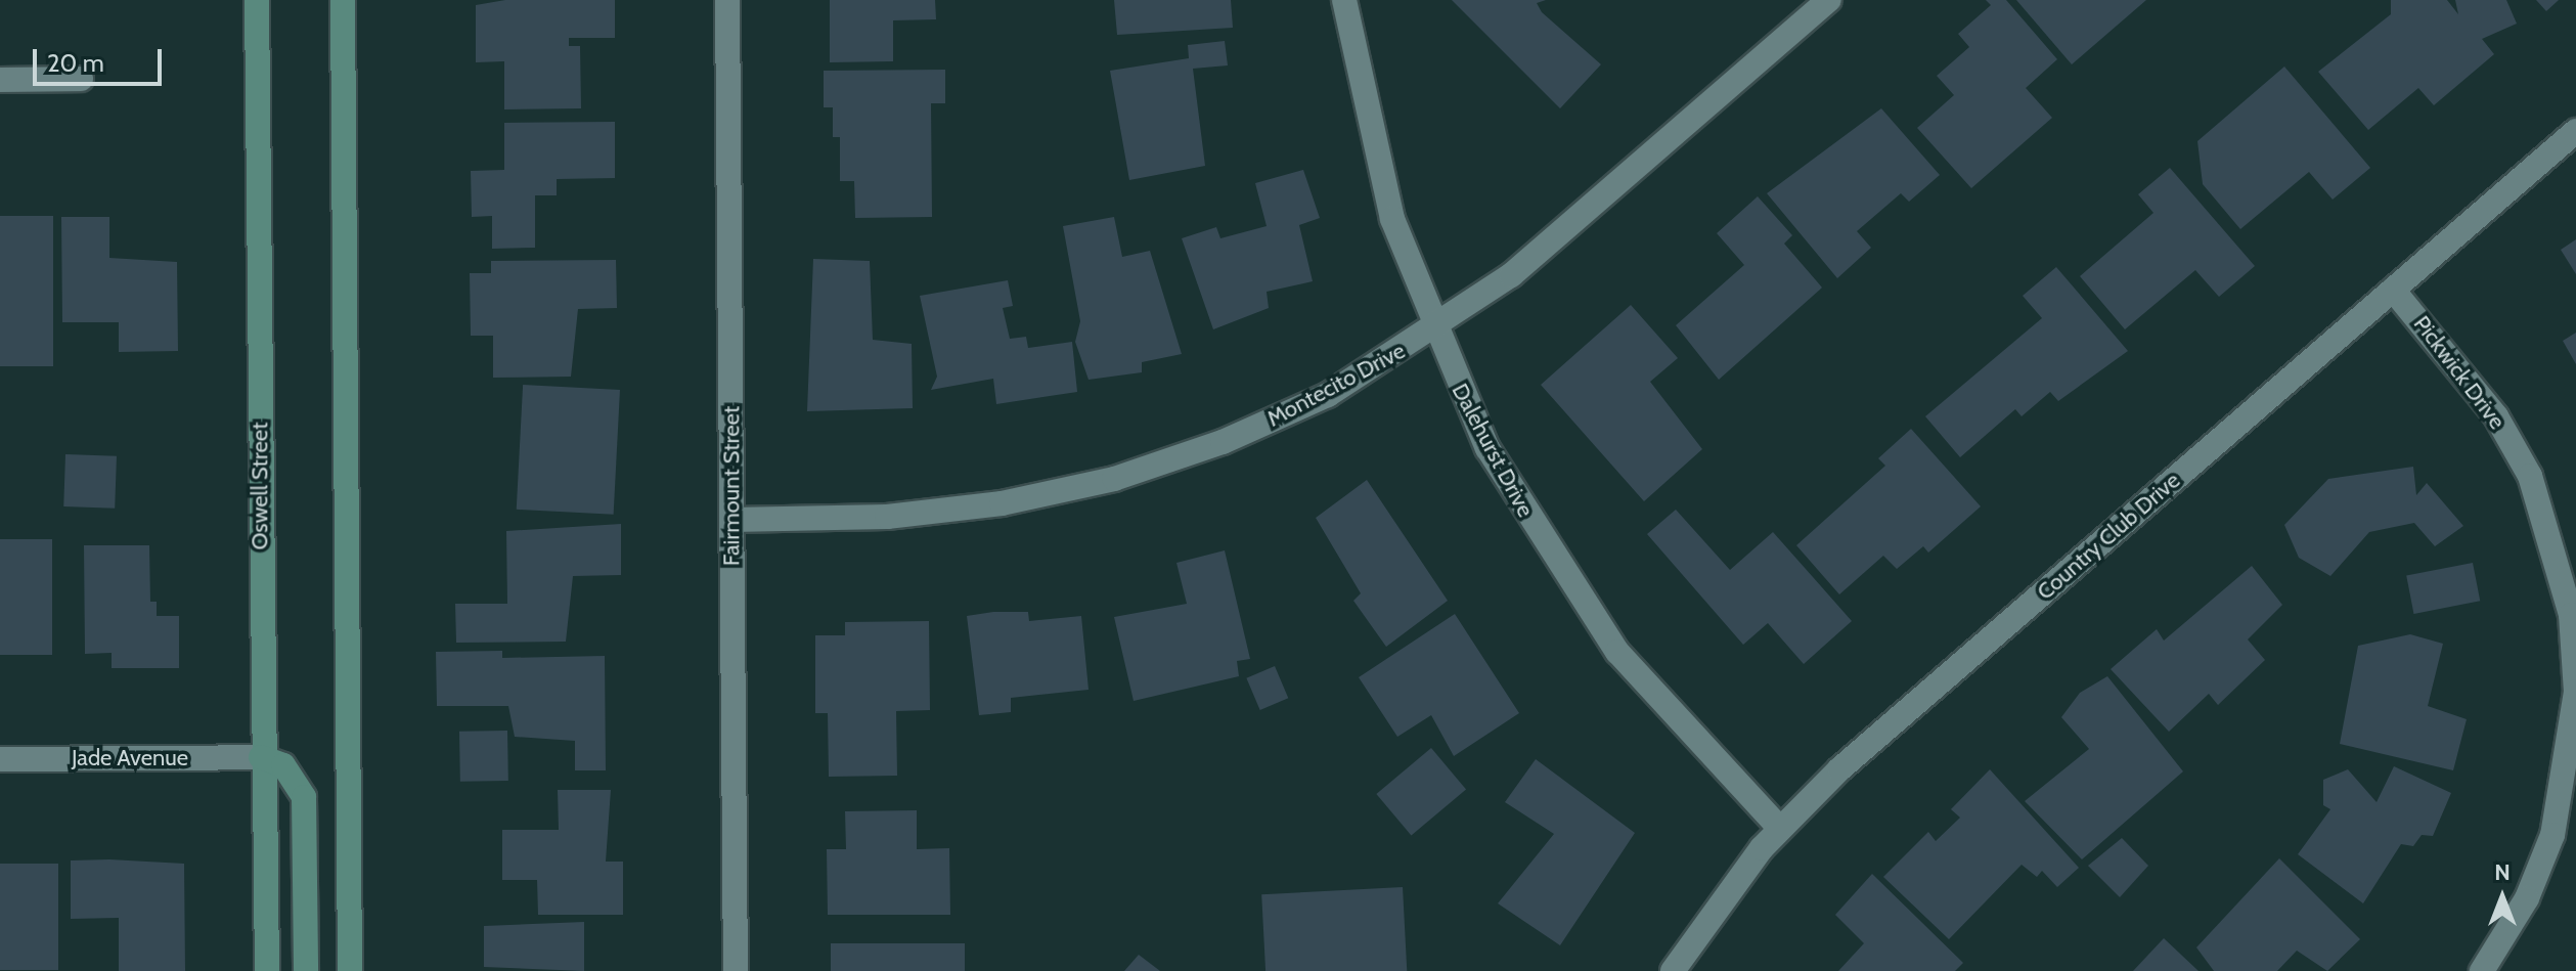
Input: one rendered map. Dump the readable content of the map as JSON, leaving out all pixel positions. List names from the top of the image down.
{
  "streets": {
    "main road": ["Oswell Street"],
    "street": [
      "Pickwick Drive",
      "Montecito Drive",
      "Dalehurst Drive",
      "Fairmount Street",
      "Country Club Drive",
      "Jade Avenue"
    ]
  },
  "crossings": [
    ["Pickwick Drive", "Country Club Drive"],
    ["Montecito Drive", "Dalehurst Drive"],
    ["Montecito Drive", "Fairmount Street"],
    ["Dalehurst Drive", "Country Club Drive"],
    ["Oswell Street", "Jade Avenue"]
  ],
  "scale_bar": "20 m",
  "north": "top"
}
